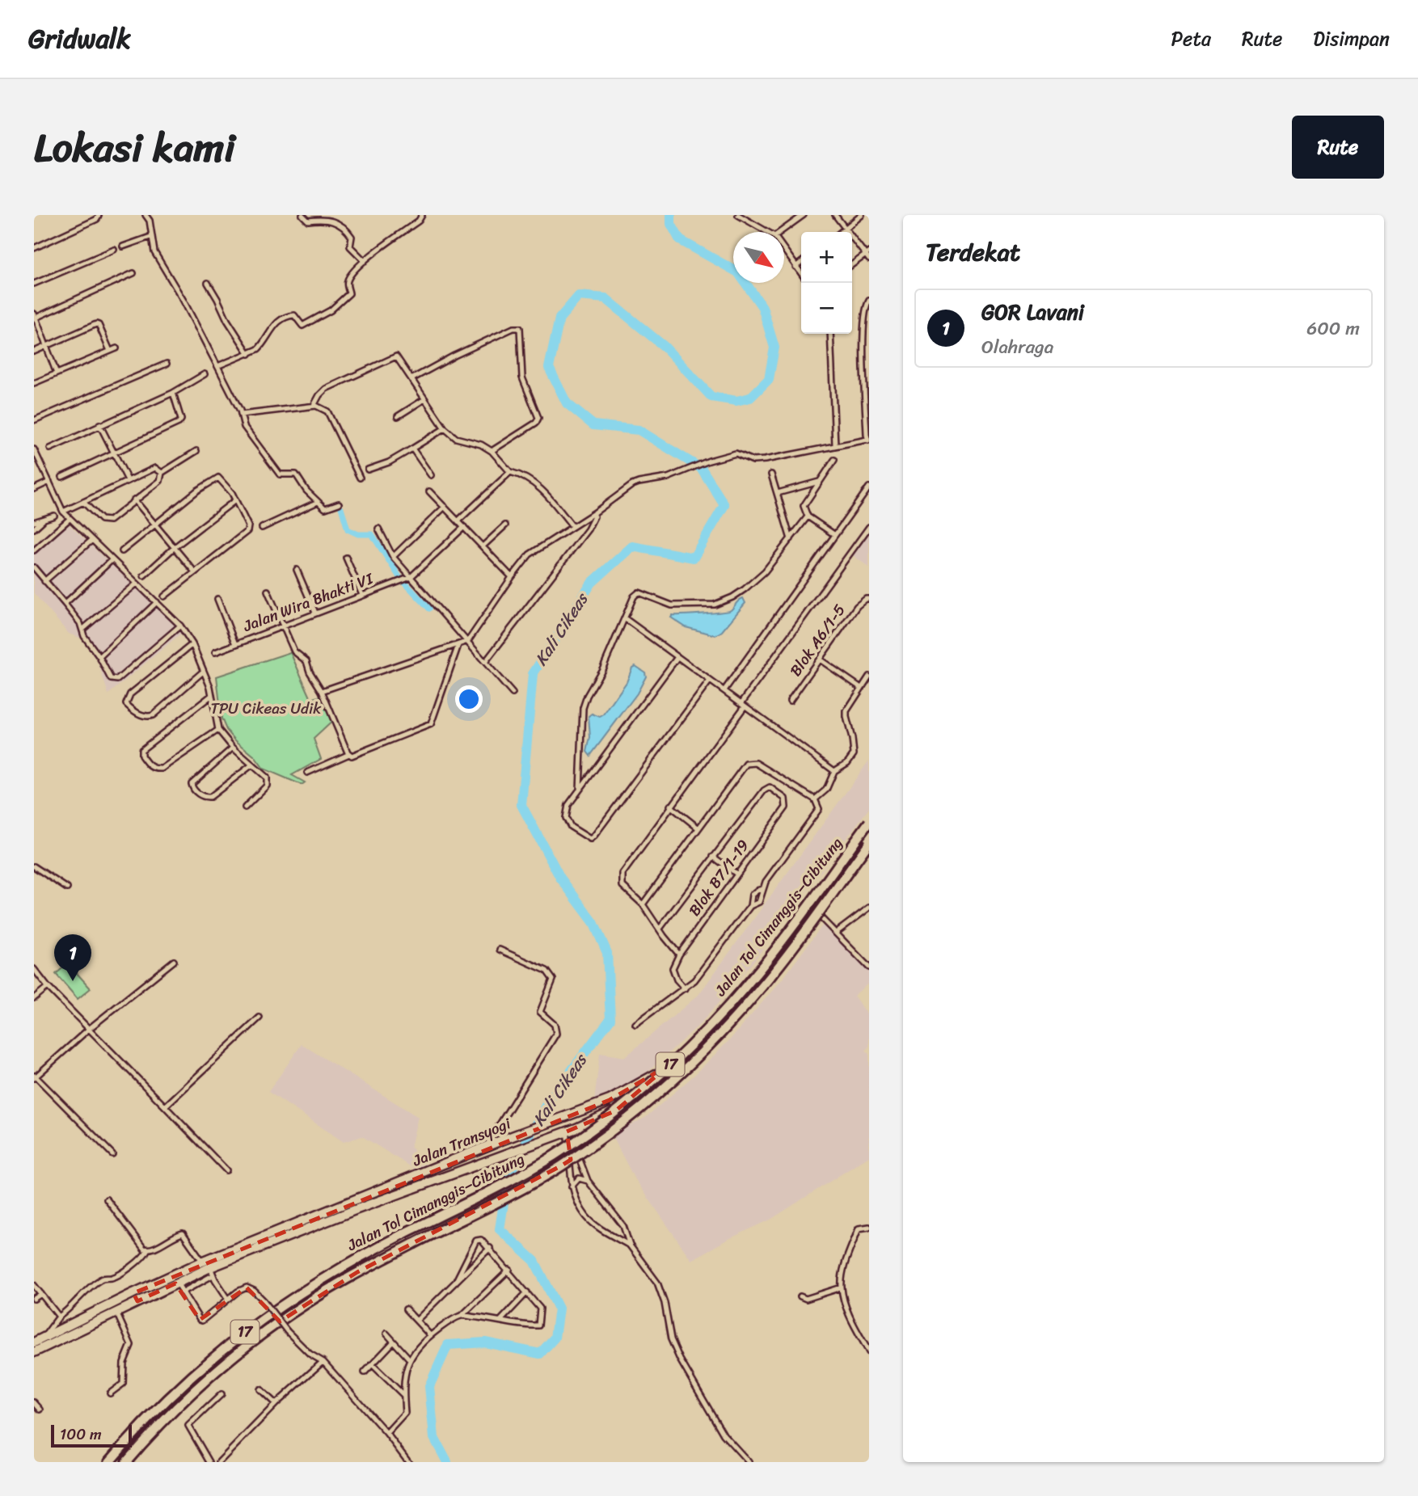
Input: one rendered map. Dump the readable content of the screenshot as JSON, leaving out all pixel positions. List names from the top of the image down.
{
  "streets": {
    "highway": ["Jalan Tol Cimanggis–Cibitung", "17", "Jalan Transyogi"],
    "street": ["Jalan Wira Bhakti VI", "Blok A6/1-5", "Blok B7/1-19"]
  },
  "crossings": [
    ["Jalan Tol Cimanggis–Cibitung", "Jalan Transyogi"]
  ],
  "water": ["Kali Cikeas"],
  "parks": ["TPU Cikeas Udik"],
  "scale_bar": "100 m",
  "north": "bottom right",
  "page": {
    "header": "Gridwalk",
    "nav": ["Peta", "Rute", "Disimpan"],
    "title": "Lokasi kami",
    "buttons": "Rute",
    "heading": "Terdekat",
    "map_buttons": ["+", "−"],
    "list": [
      {
        "mark": "1",
        "name": "GOR Lavani",
        "note": "Olahraga",
        "value": "600 m"
      }
    ],
    "pins": "1",
    "scale": "100 m"
  }
}
